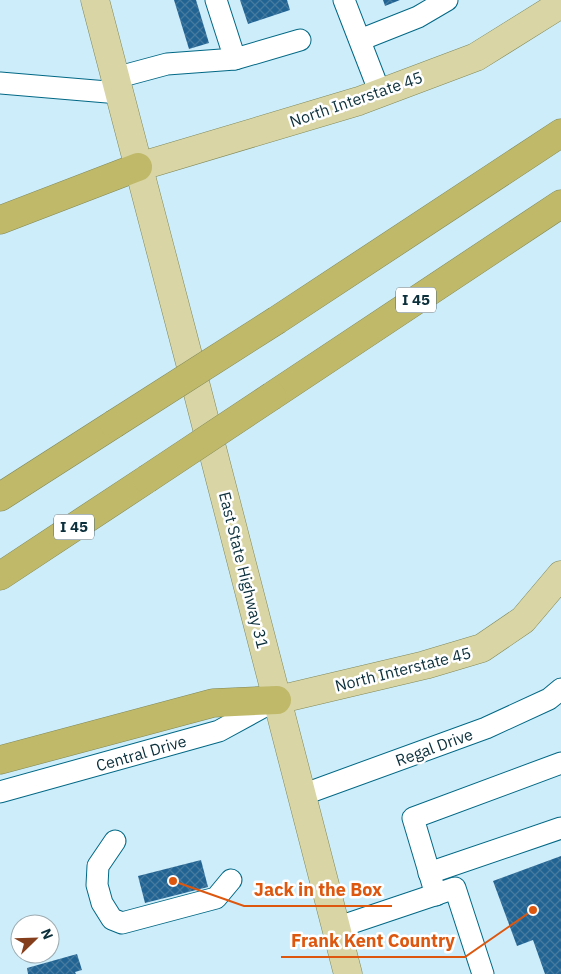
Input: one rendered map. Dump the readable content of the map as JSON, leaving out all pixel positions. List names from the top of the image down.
{
  "streets": {
    "highway": ["I 45"],
    "main road": ["North Interstate 45", "East State Highway 31"],
    "street": ["Regal Drive", "Central Drive"]
  },
  "crossings": [
    ["North Interstate 45", "East State Highway 31"],
    ["North Interstate 45", "Central Drive"],
    ["East State Highway 31", "Regal Drive"],
    ["East State Highway 31", "Central Drive"]
  ],
  "places": ["Jack in the Box", "Frank Kent Country"],
  "north": "top right"
}
